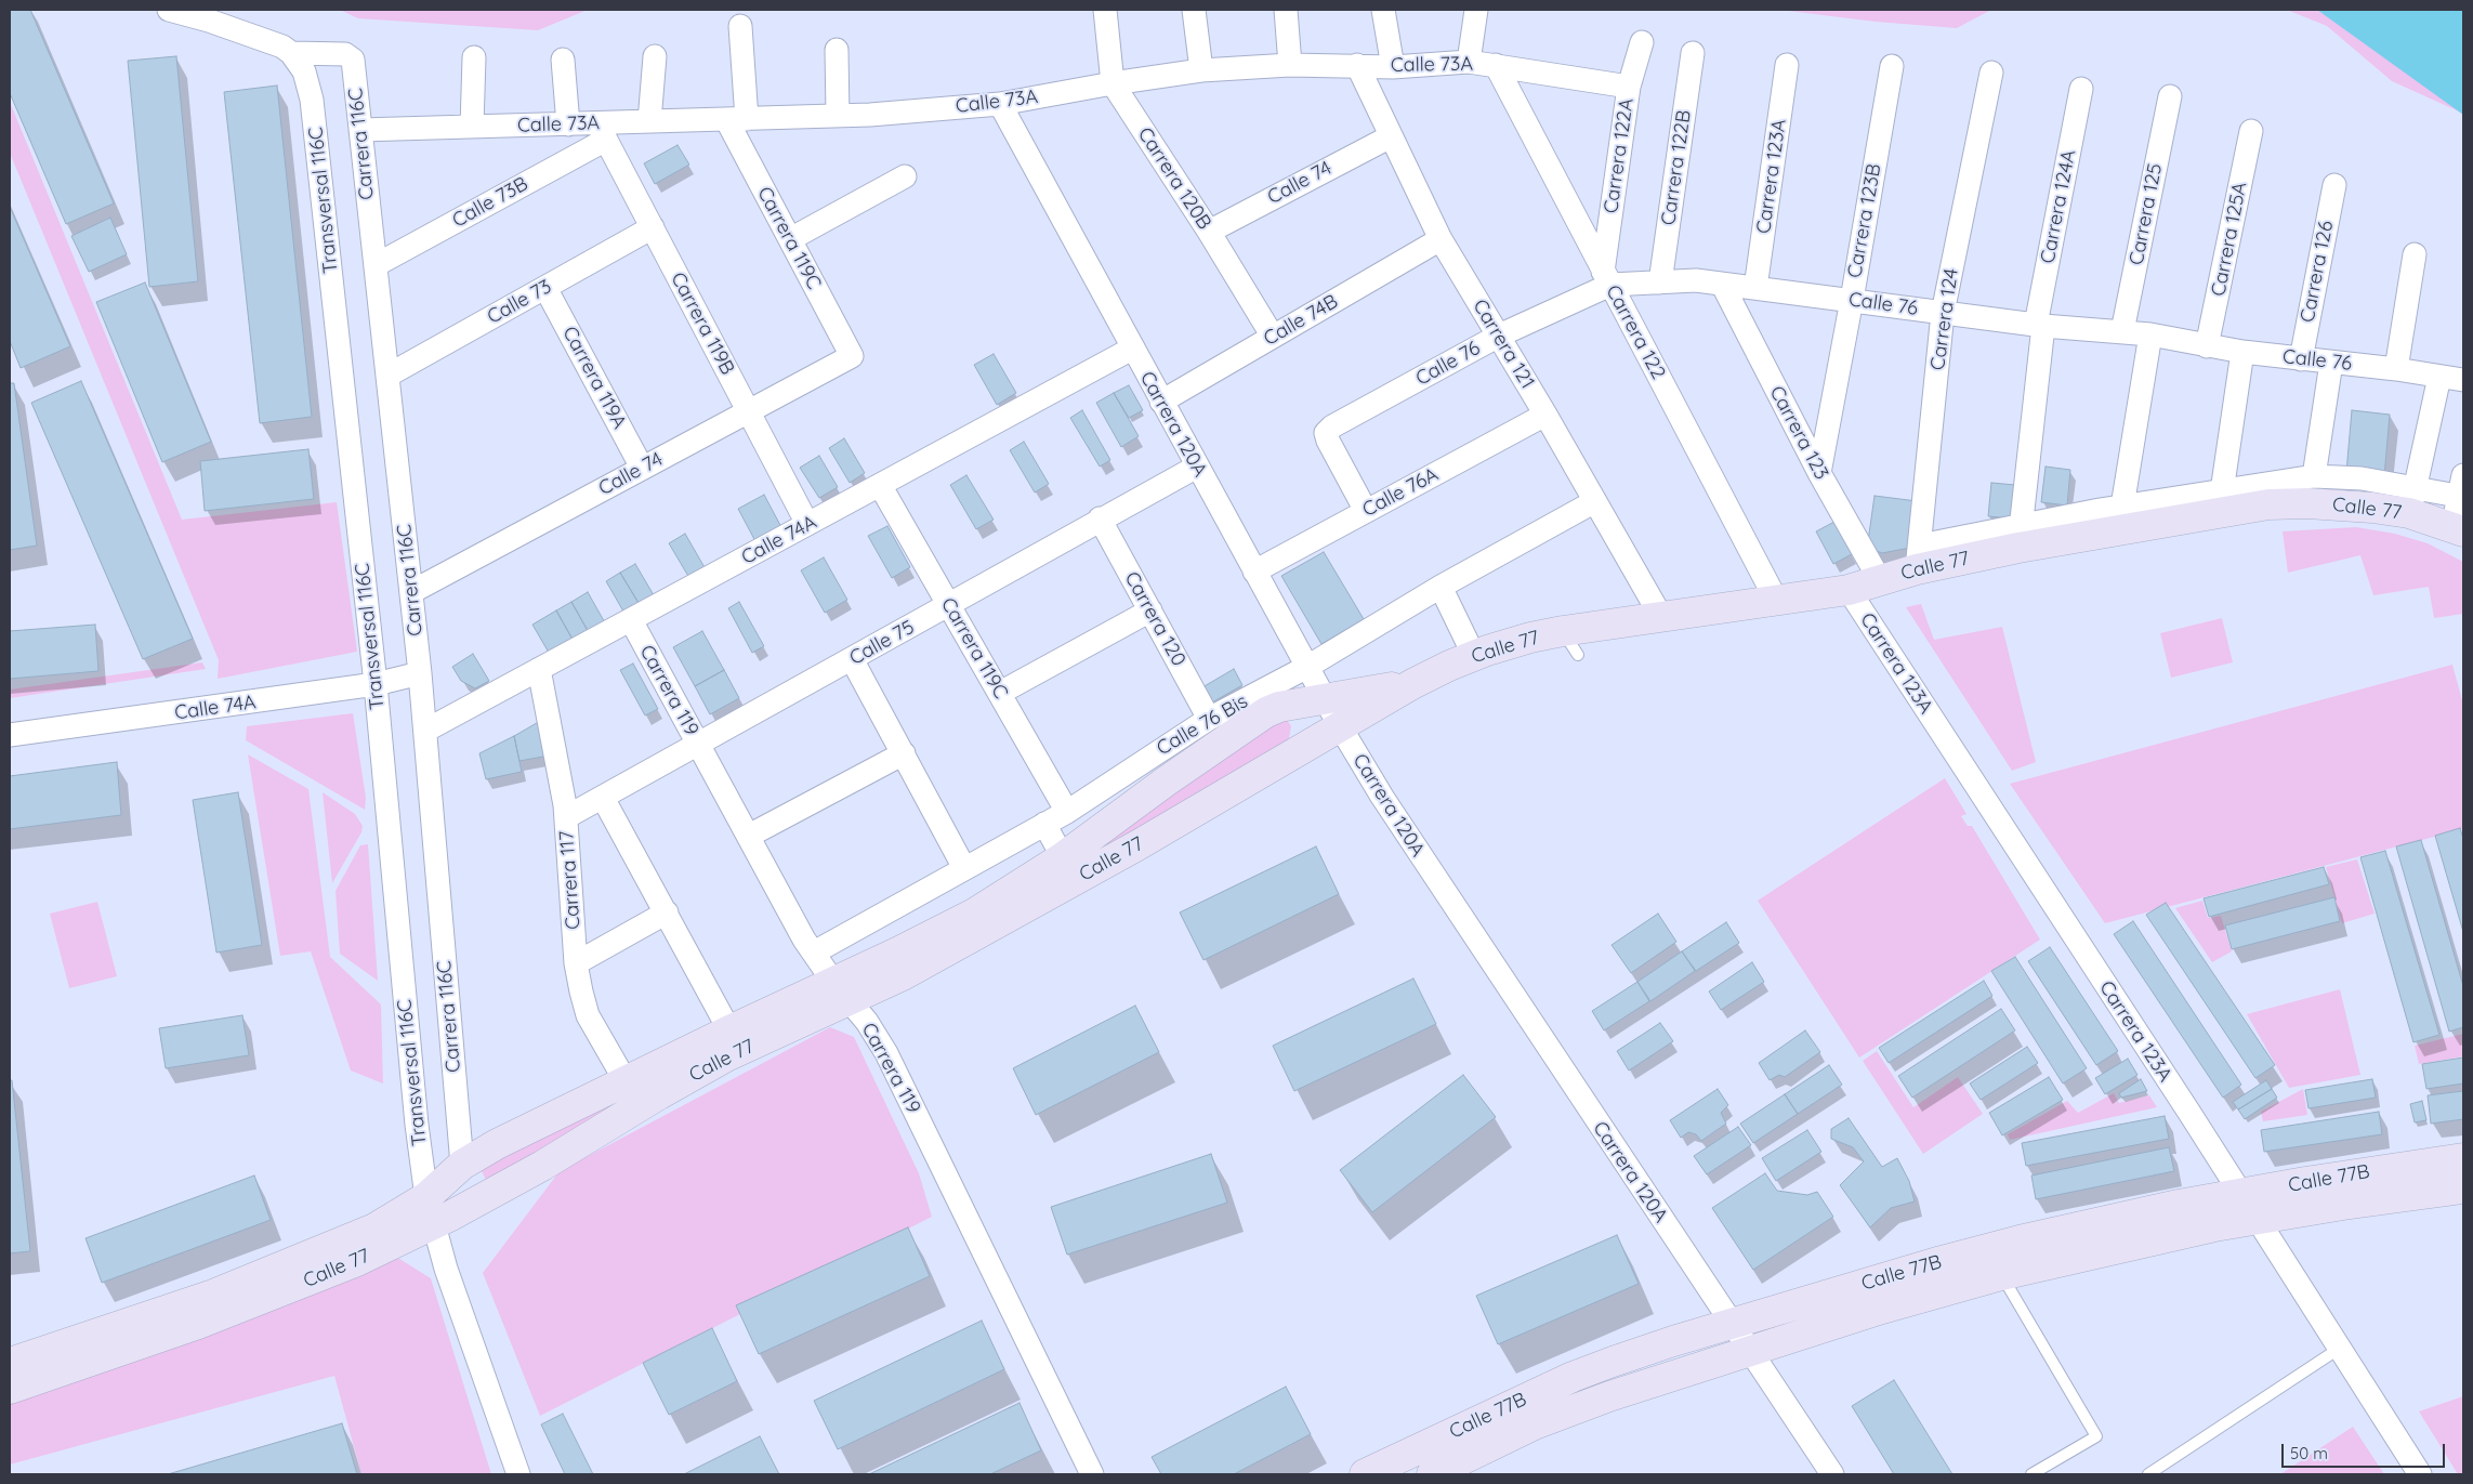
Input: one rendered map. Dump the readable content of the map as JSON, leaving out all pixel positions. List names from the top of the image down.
{
  "streets": {
    "street": [
      "Calle 73A",
      "Carrera 116C",
      "Carrera 122A",
      "Carrera 122B",
      "Carrera 123A",
      "Carrera 120B",
      "Calle 74",
      "Transversal 116C",
      "Calle 73B",
      "Carrera 124A",
      "Carrera 125",
      "Carrera 123B",
      "Carrera 119C",
      "Carrera 125A",
      "Carrera 126",
      "Calle 73",
      "Calle 76",
      "Carrera 124",
      "Calle 74B",
      "Carrera 119B",
      "Carrera 122",
      "Carrera 121",
      "Carrera 119A",
      "Carrera 120A",
      "Carrera 123",
      "Calle 76A",
      "Calle 77",
      "Calle 74A",
      "Carrera 120",
      "Calle 75",
      "Carrera 119",
      "Calle 76 Bis",
      "Carrera 117",
      "Calle 77B"
    ]
  },
  "crossings": [
    ["Calle 73A", "Carrera 116C"],
    ["Calle 73A", "Carrera 122A"],
    ["Calle 73A", "Carrera 120B"],
    ["Calle 73A", "Calle 73B"],
    ["Calle 73A", "Carrera 119C"],
    ["Calle 73A", "Carrera 119B"],
    ["Calle 73A", "Carrera 122"],
    ["Calle 73A", "Carrera 121"],
    ["Calle 73A", "Carrera 120A"],
    ["Carrera 116C", "Calle 74"],
    ["Carrera 116C", "Transversal 116C"],
    ["Carrera 116C", "Calle 73B"],
    ["Carrera 116C", "Calle 73"],
    ["Carrera 116C", "Calle 77"],
    ["Carrera 116C", "Calle 74A"],
    ["Carrera 122A", "Calle 76"],
    ["Carrera 122A", "Carrera 122"],
    ["Carrera 122B", "Calle 76"],
    ["Carrera 123A", "Calle 76"],
    ["Carrera 123A", "Calle 77"],
    ["Carrera 123A", "Calle 77B"],
    ["Carrera 120B", "Calle 74"],
    ["Carrera 120B", "Calle 74B"],
    ["Calle 74", "Carrera 119C"],
    ["Calle 74", "Carrera 119B"],
    ["Calle 74", "Carrera 121"],
    ["Calle 74", "Carrera 119A"],
    ["Transversal 116C", "Calle 77"],
    ["Transversal 116C", "Calle 74A"],
    ["Calle 73B", "Carrera 119B"],
    ["Carrera 124A", "Calle 76"],
    ["Carrera 124A", "Calle 77"],
    ["Carrera 125", "Calle 76"],
    ["Carrera 123B", "Calle 76"],
    ["Carrera 123B", "Carrera 123"],
    ["Carrera 119C", "Calle 74A"],
    ["Carrera 119C", "Calle 75"],
    ["Carrera 119C", "Calle 76 Bis"],
    ["Carrera 125A", "Calle 76"],
    ["Carrera 126", "Calle 76"],
    ["Calle 73", "Carrera 119B"],
    ["Calle 73", "Carrera 119A"],
    ["Calle 76", "Carrera 124"],
    ["Calle 76", "Carrera 122"],
    ["Calle 76", "Carrera 121"],
    ["Calle 76", "Carrera 123"],
    ["Calle 76", "Calle 76A"],
    ["Carrera 124", "Calle 77"],
    ["Calle 74B", "Carrera 121"],
    ["Calle 74B", "Carrera 120A"],
    ["Carrera 119B", "Calle 74A"],
    ["Carrera 122", "Calle 77"],
    ["Carrera 121", "Calle 76A"],
    ["Carrera 121", "Calle 77"],
    ["Carrera 121", "Calle 76 Bis"],
    ["Carrera 120A", "Calle 76A"],
    ["Carrera 120A", "Calle 77"],
    ["Carrera 120A", "Calle 74A"],
    ["Carrera 120A", "Calle 75"],
    ["Carrera 120A", "Calle 76 Bis"],
    ["Carrera 120A", "Calle 77B"],
    ["Carrera 123", "Calle 77"],
    ["Calle 77", "Carrera 119"],
    ["Calle 77", "Carrera 117"],
    ["Calle 74A", "Carrera 119"],
    ["Calle 74A", "Carrera 117"],
    ["Carrera 120", "Calle 75"],
    ["Carrera 120", "Calle 76 Bis"],
    ["Calle 75", "Carrera 119"],
    ["Calle 75", "Carrera 117"],
    ["Carrera 119", "Calle 76 Bis"]
  ],
  "scale_bar": "50 m"
}
